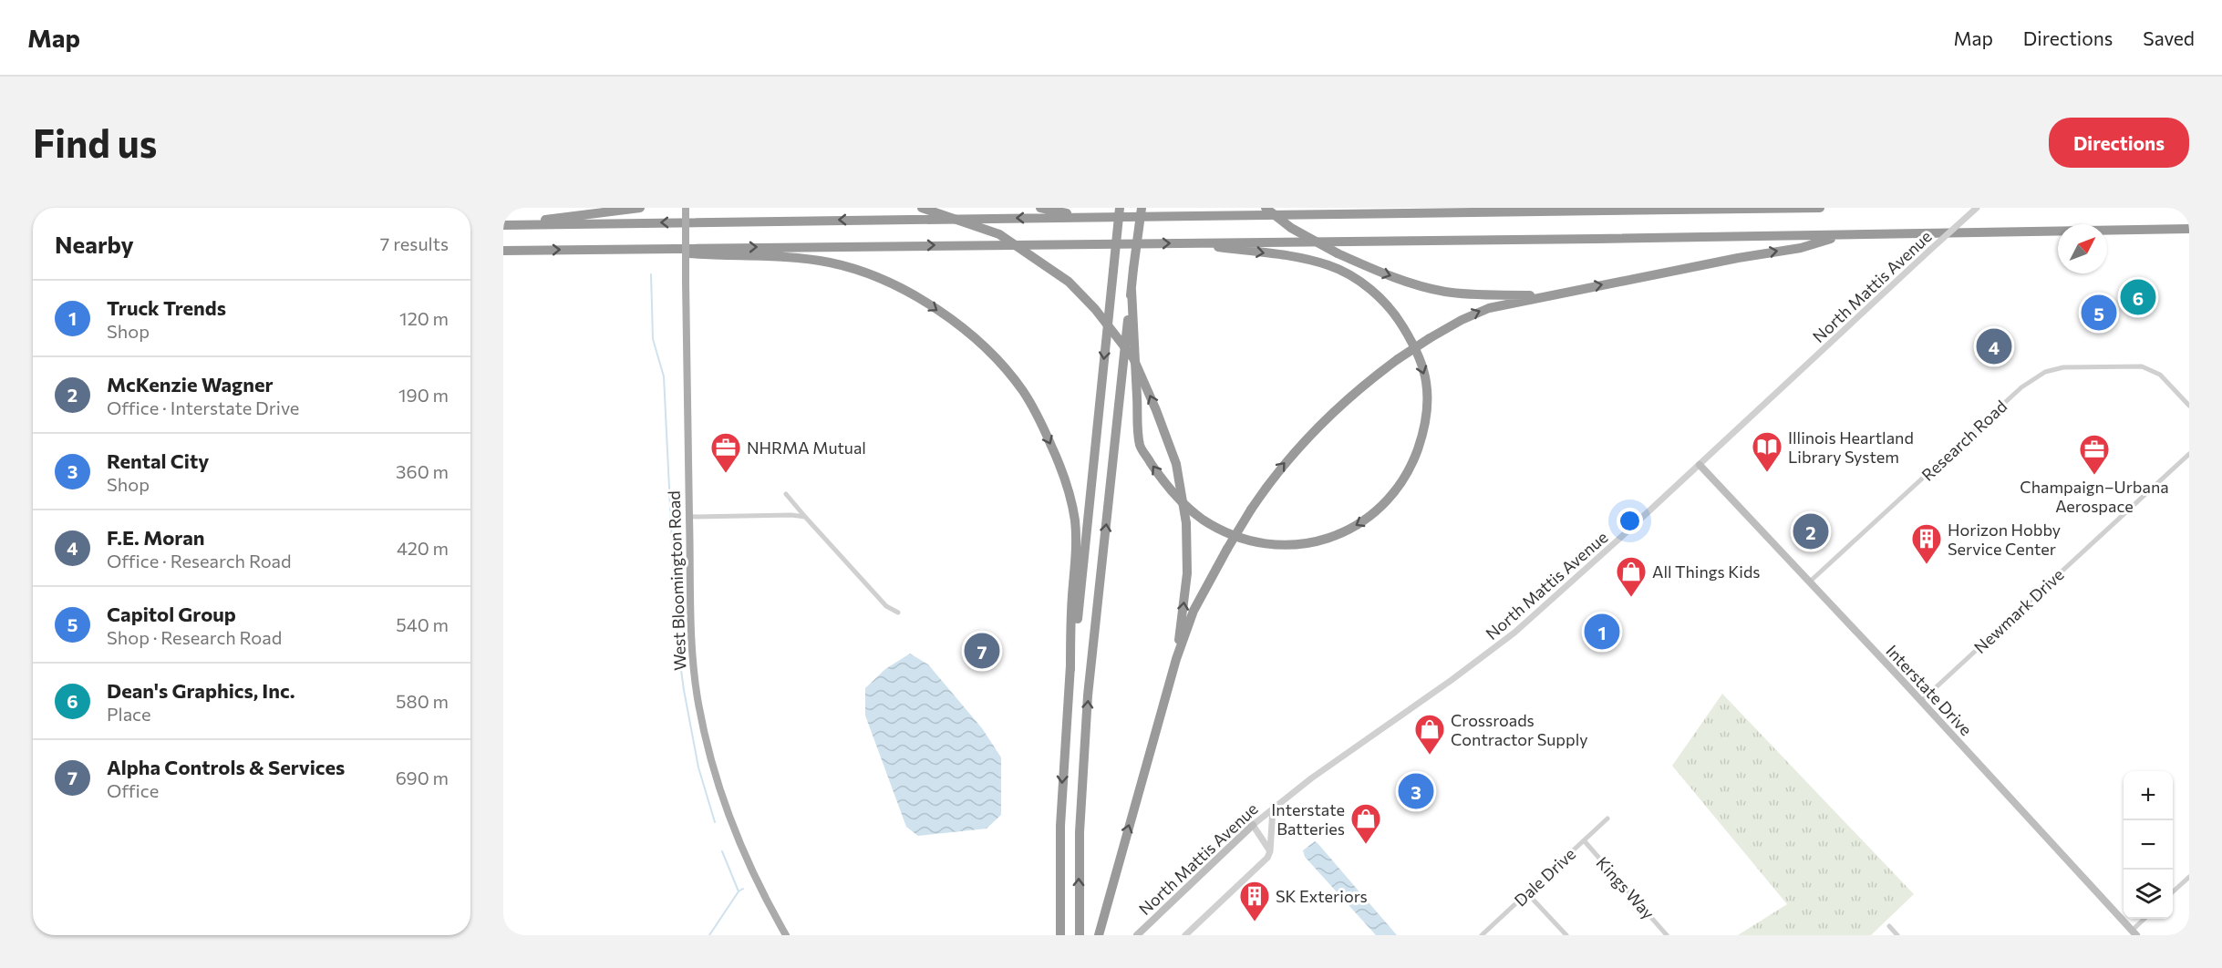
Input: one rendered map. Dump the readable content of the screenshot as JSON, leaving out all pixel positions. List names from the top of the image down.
{
  "streets": {
    "main road": ["North Mattis Avenue", "West Bloomington Road", "Interstate Drive"],
    "street": [
      "Research Road",
      "Newmark Drive",
      "Dale Drive",
      "Kings Way"
    ]
  },
  "crossings": [
    ["North Mattis Avenue", "Interstate Drive"],
    ["Research Road", "Interstate Drive"],
    ["Newmark Drive", "Interstate Drive"],
    ["Dale Drive", "Kings Way"]
  ],
  "places": {
    "library": ["Illinois Heartland Library System"],
    "office": ["NHRMA Mutual", "Champaign–Urbana Aerospace"],
    "building": ["Horizon Hobby Service Center", "SK Exteriors"],
    "shop": ["All Things Kids", "Crossroads Contractor Supply", "Interstate Batteries"]
  },
  "north": "top right",
  "page": {
    "header": "Map",
    "nav": ["Map", "Directions", "Saved"],
    "buttons": "Directions",
    "title": "Find us",
    "heading": ["Nearby", "7 results"],
    "pins": [
      "6",
      "5",
      "4",
      "2",
      "1",
      "7",
      "3"
    ],
    "list": [
      {
        "mark": "1",
        "name": "Truck Trends",
        "note": "Shop",
        "value": "120 m"
      },
      {
        "mark": "2",
        "name": "McKenzie Wagner",
        "note": "Office · Interstate Drive",
        "value": "190 m"
      },
      {
        "mark": "3",
        "name": "Rental City",
        "note": "Shop",
        "value": "360 m"
      },
      {
        "mark": "4",
        "name": "F.E. Moran",
        "note": "Office · Research Road",
        "value": "420 m"
      },
      {
        "mark": "5",
        "name": "Capitol Group",
        "note": "Shop · Research Road",
        "value": "540 m"
      },
      {
        "mark": "6",
        "name": "Dean's Graphics, Inc.",
        "note": "Place",
        "value": "580 m"
      },
      {
        "mark": "7",
        "name": "Alpha Controls & Services",
        "note": "Office",
        "value": "690 m"
      }
    ],
    "map_buttons": ["+", "−"]
  }
}
